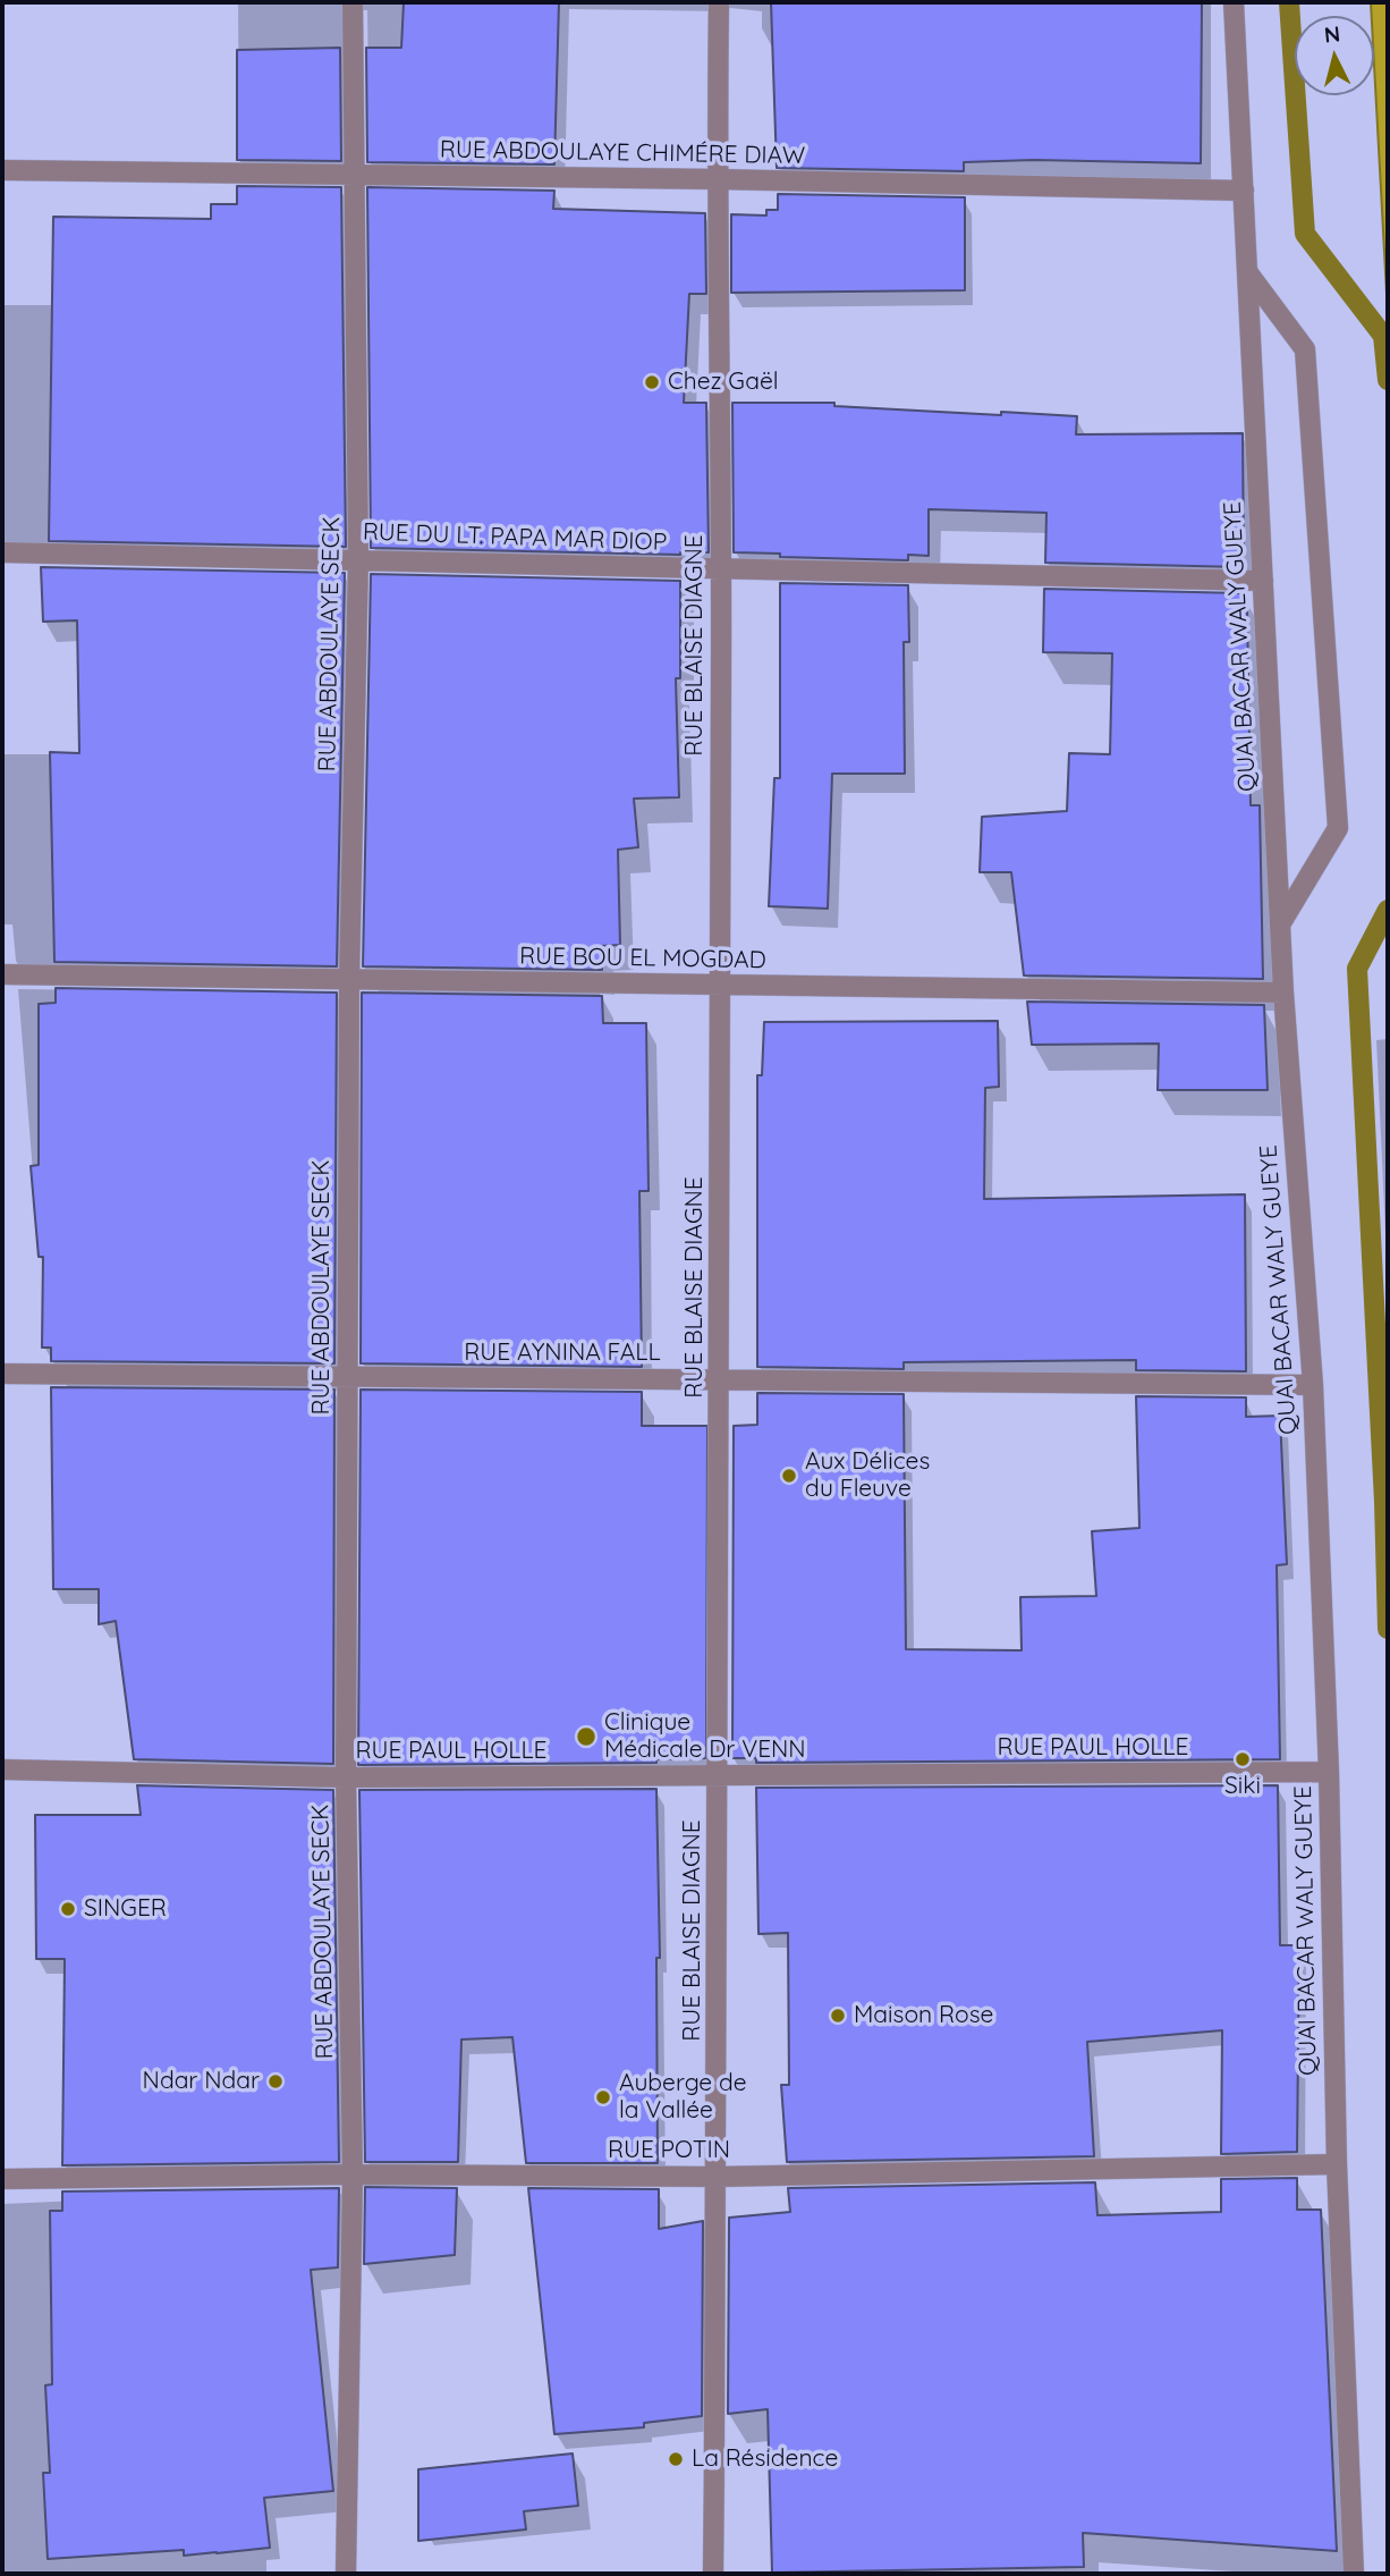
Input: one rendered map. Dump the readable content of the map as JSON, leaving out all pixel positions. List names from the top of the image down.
{
  "streets": {
    "street": [
      "RUE ABDOULAYE CHIMÉRE DIAW",
      "RUE DU LT. PAPA MAR DIOP",
      "RUE ABDOULAYE SECK",
      "RUE BLAISE DIAGNE",
      "QUAI BACAR WALY GUEYE",
      "RUE BOU EL MOGDAD",
      "RUE AYNINA FALL",
      "RUE PAUL HOLLE",
      "RUE POTIN"
    ]
  },
  "crossings": [
    ["RUE ABDOULAYE CHIMÉRE DIAW", "RUE ABDOULAYE SECK"],
    ["RUE ABDOULAYE CHIMÉRE DIAW", "RUE BLAISE DIAGNE"],
    ["RUE ABDOULAYE CHIMÉRE DIAW", "QUAI BACAR WALY GUEYE"],
    ["RUE DU LT. PAPA MAR DIOP", "RUE ABDOULAYE SECK"],
    ["RUE DU LT. PAPA MAR DIOP", "RUE BLAISE DIAGNE"],
    ["RUE DU LT. PAPA MAR DIOP", "QUAI BACAR WALY GUEYE"],
    ["RUE ABDOULAYE SECK", "RUE BOU EL MOGDAD"],
    ["RUE ABDOULAYE SECK", "RUE AYNINA FALL"],
    ["RUE ABDOULAYE SECK", "RUE PAUL HOLLE"],
    ["RUE ABDOULAYE SECK", "RUE POTIN"],
    ["RUE BLAISE DIAGNE", "RUE BOU EL MOGDAD"],
    ["RUE BLAISE DIAGNE", "RUE AYNINA FALL"],
    ["RUE BLAISE DIAGNE", "RUE PAUL HOLLE"],
    ["RUE BLAISE DIAGNE", "RUE POTIN"],
    ["QUAI BACAR WALY GUEYE", "RUE BOU EL MOGDAD"],
    ["QUAI BACAR WALY GUEYE", "RUE AYNINA FALL"],
    ["QUAI BACAR WALY GUEYE", "RUE PAUL HOLLE"],
    ["QUAI BACAR WALY GUEYE", "RUE POTIN"]
  ],
  "places": [
    "Chez Gaël",
    "Aux Délices du Fleuve",
    "Clinique Médicale Dr VENN",
    "Siki",
    "SINGER",
    "Maison Rose",
    "Ndar Ndar",
    "Auberge de la Vallée",
    "La Résidence"
  ],
  "north": "top"
}
